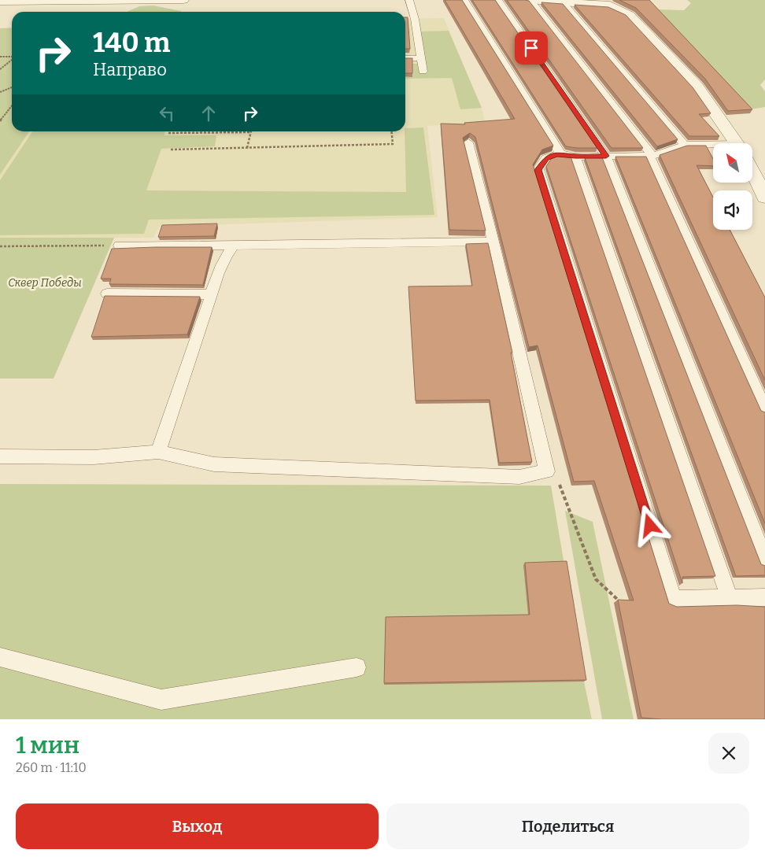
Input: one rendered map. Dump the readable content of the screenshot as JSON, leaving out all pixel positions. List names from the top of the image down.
{
  "parks": ["Сквер Победы"],
  "north": "top left",
  "page": {
    "turn": ["140 m", "Направо"],
    "heading": ["1 мин", "260 m · 11:10"],
    "buttons": ["Выход", "Поделиться"]
  }
}
